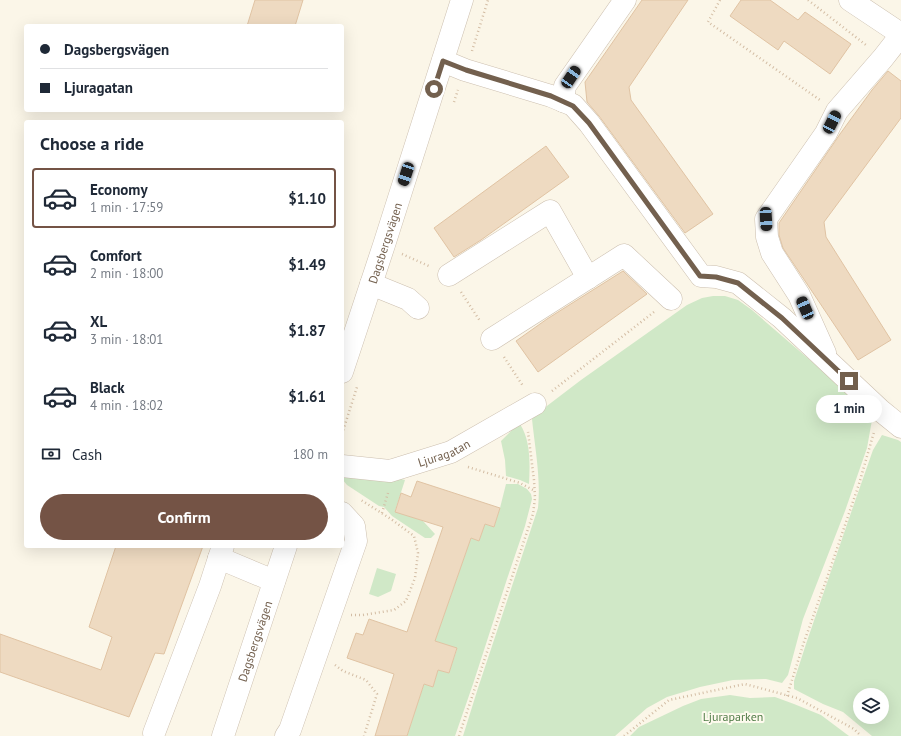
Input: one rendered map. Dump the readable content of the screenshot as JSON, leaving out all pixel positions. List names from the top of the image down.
{
  "streets": {
    "street": ["Dagsbergsvägen", "Ljuragatan"]
  },
  "parks": ["Ljuraparken"],
  "page": {
    "banner": ["Dagsbergsvägen", "Ljuragatan"],
    "heading": "Choose a ride",
    "list": [
      {
        "name": "Economy",
        "note": "1 min · 17:59",
        "value": "$1.10"
      },
      {
        "name": "Comfort",
        "note": "2 min · 18:00",
        "value": "$1.49"
      },
      {
        "name": "XL",
        "note": "3 min · 18:01",
        "value": "$1.87"
      },
      {
        "name": "Black",
        "note": "4 min · 18:02",
        "value": "$1.61"
      }
    ],
    "bubble": "1 min",
    "pay": ["Cash", "180 m"],
    "buttons": "Confirm"
  }
}
